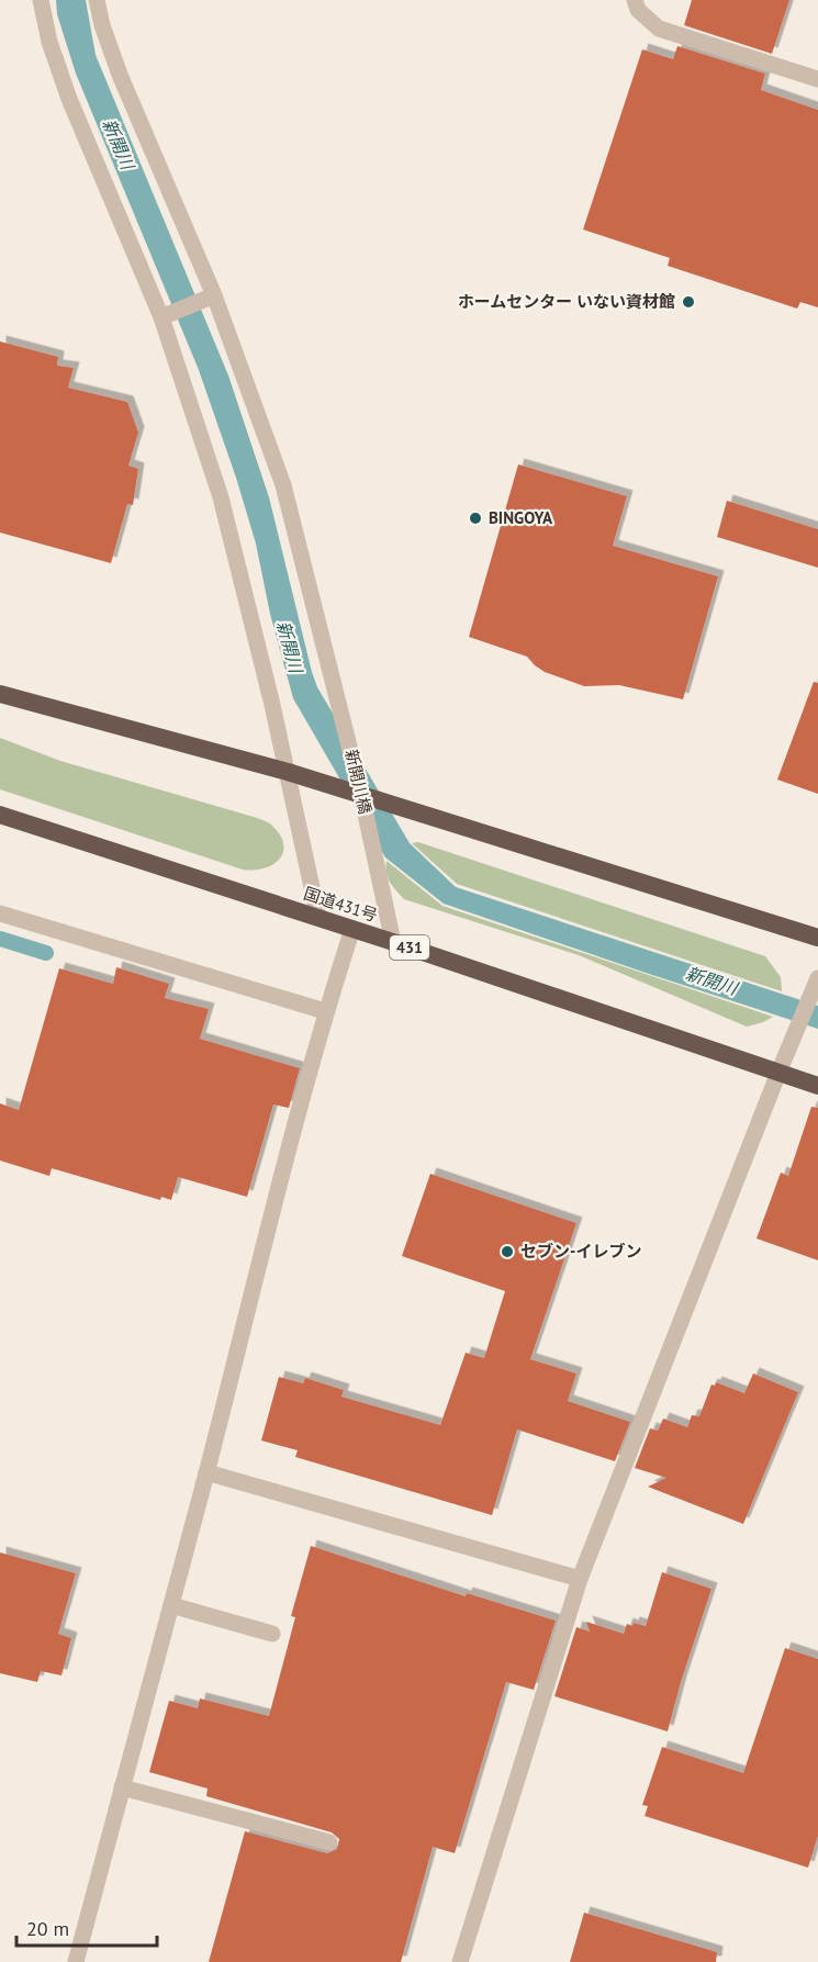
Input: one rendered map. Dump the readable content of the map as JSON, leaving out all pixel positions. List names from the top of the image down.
{
  "streets": {
    "highway": ["国道431号", "431"],
    "street": ["新開川橋"]
  },
  "crossings": [
    ["新開川橋", "国道431号"]
  ],
  "water": ["新開川"],
  "places": ["ホームセンター いない資材館", "BINGOYA", "セブン-イレブン"],
  "scale_bar": "20 m"
}
